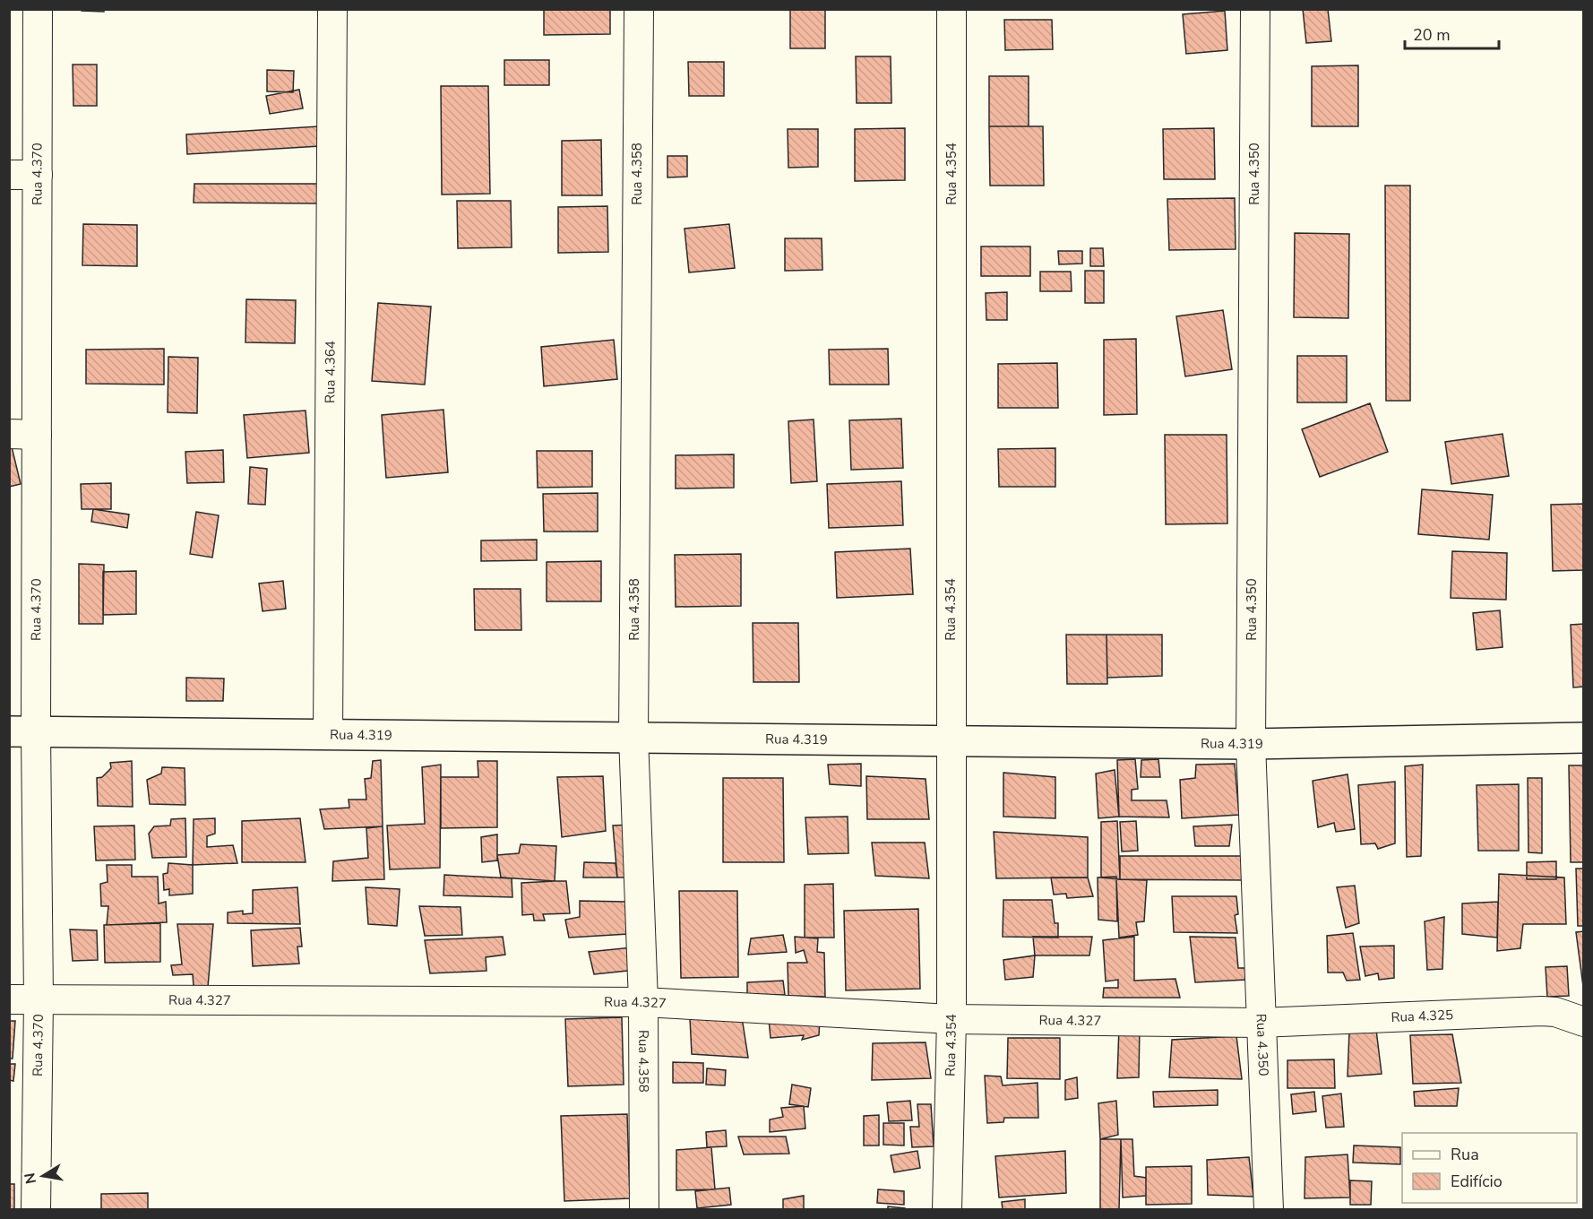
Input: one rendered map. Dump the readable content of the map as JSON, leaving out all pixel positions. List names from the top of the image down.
{
  "streets": {
    "street": [
      "Rua 4.370",
      "Rua 4.358",
      "Rua 4.354",
      "Rua 4.350",
      "Rua 4.364",
      "Rua 4.319",
      "Rua 4.327",
      "Rua 4.325"
    ]
  },
  "crossings": [
    ["Rua 4.370", "Rua 4.319"],
    ["Rua 4.370", "Rua 4.327"],
    ["Rua 4.358", "Rua 4.319"],
    ["Rua 4.358", "Rua 4.327"],
    ["Rua 4.354", "Rua 4.319"],
    ["Rua 4.354", "Rua 4.327"],
    ["Rua 4.350", "Rua 4.319"],
    ["Rua 4.350", "Rua 4.327"],
    ["Rua 4.350", "Rua 4.325"],
    ["Rua 4.364", "Rua 4.319"],
    ["Rua 4.327", "Rua 4.325"]
  ],
  "legend": ["Rua", "Edifício"],
  "scale_bar": "20 m",
  "north": "left"
}
